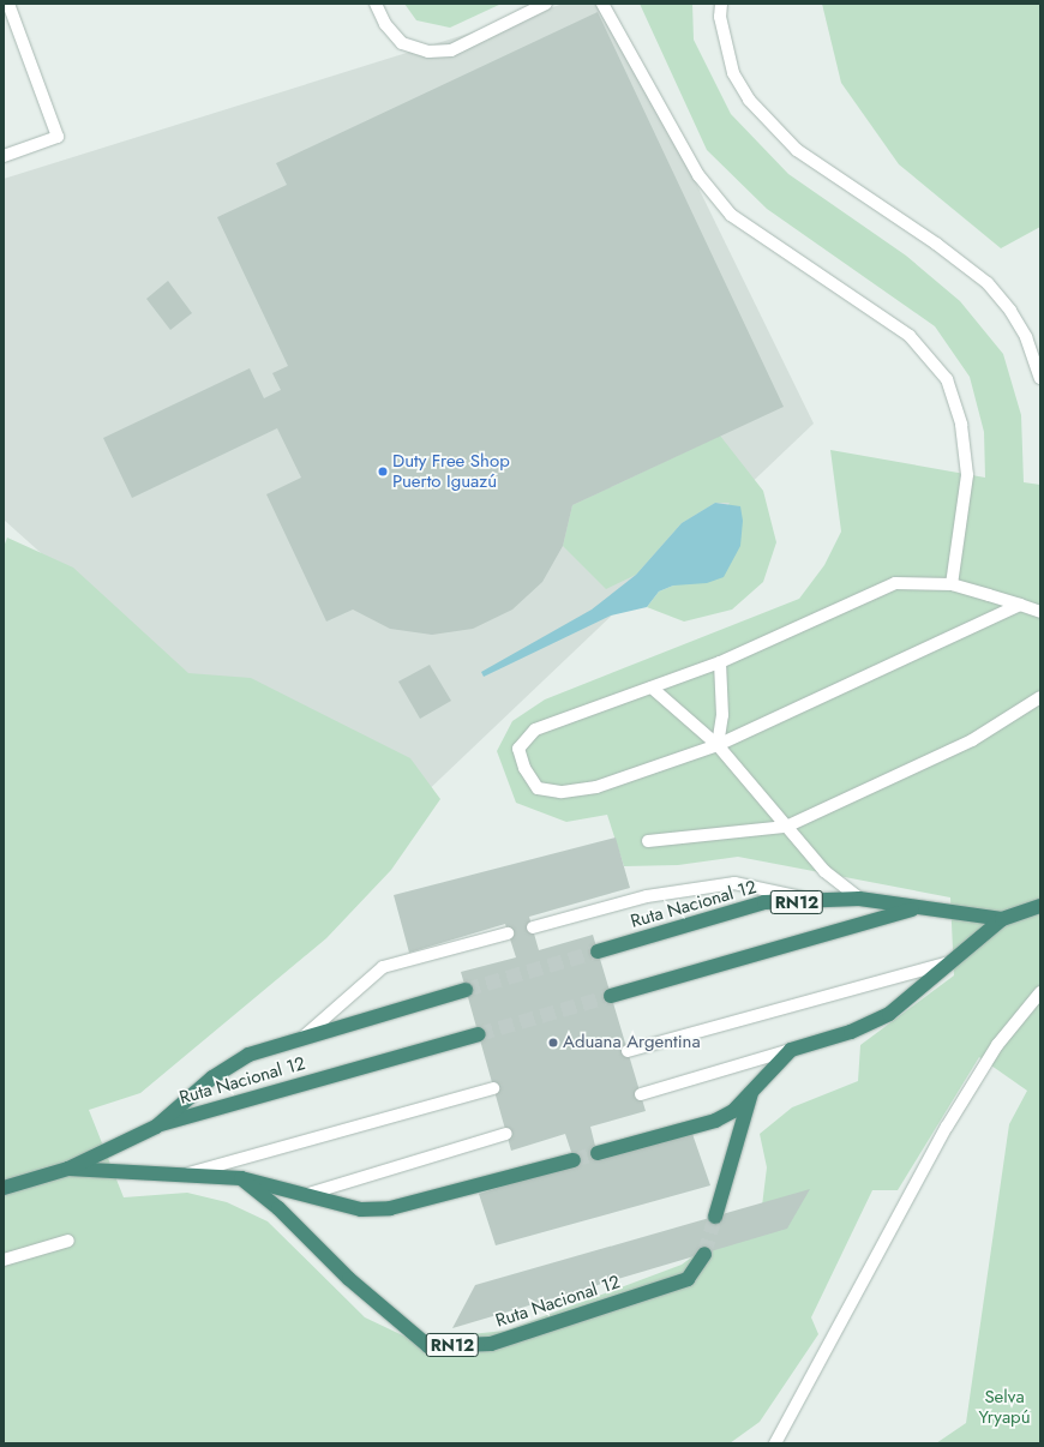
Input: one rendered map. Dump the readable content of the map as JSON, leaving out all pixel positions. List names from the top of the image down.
{
  "streets": {
    "highway": ["RN12", "Ruta Nacional 12"]
  },
  "parks": ["Selva Yryapú"],
  "places": ["Duty Free Shop Puerto Iguazú", "Aduana Argentina"]
}
